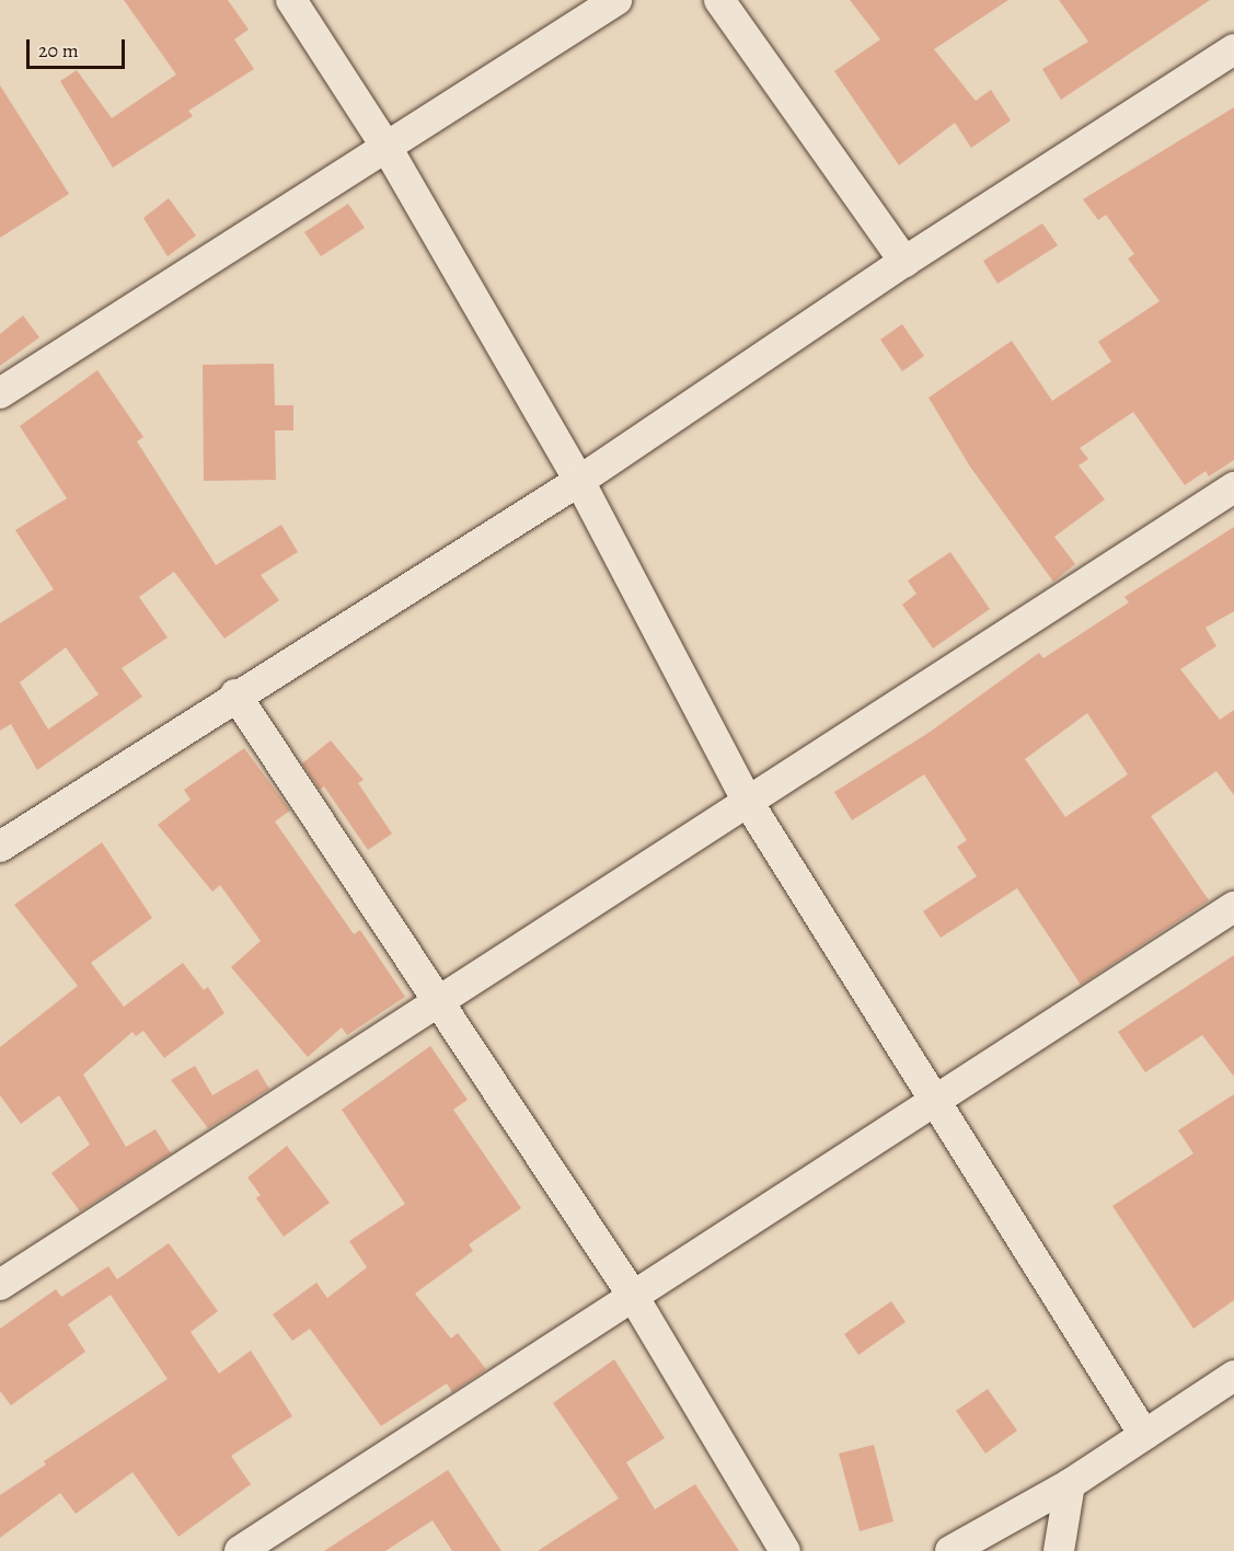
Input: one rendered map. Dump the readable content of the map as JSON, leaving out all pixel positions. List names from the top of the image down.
{
  "scale_bar": "20 m"
}
